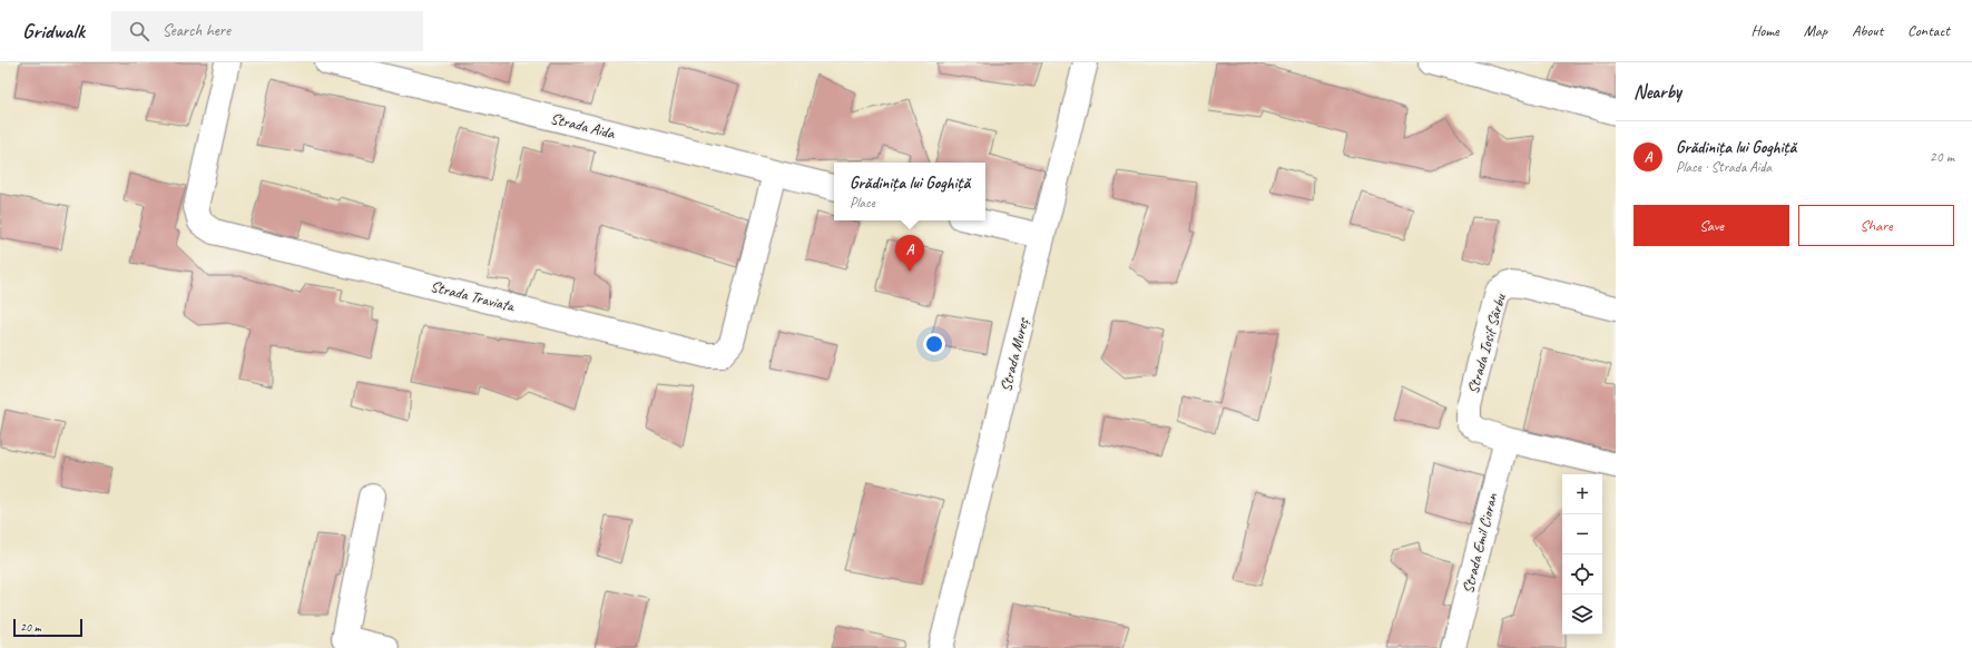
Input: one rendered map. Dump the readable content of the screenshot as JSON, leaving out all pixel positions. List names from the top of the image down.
{
  "streets": {
    "street": [
      "Strada Aida",
      "Strada Traviata",
      "Strada Iosif Sârbu",
      "Strada Mureș",
      "Strada Emil Cioran"
    ]
  },
  "crossings": [
    ["Strada Aida", "Strada Traviata"],
    ["Strada Iosif Sârbu", "Strada Emil Cioran"]
  ],
  "scale_bar": "20 m",
  "page": {
    "header": "Gridwalk",
    "search": "Search here",
    "nav": [
      "Home",
      "Map",
      "About",
      "Contact"
    ],
    "heading": "Nearby",
    "list": [
      {
        "mark": "A",
        "name": "Grădinița lui Goghiță",
        "note": "Place · Strada Aida",
        "value": "20 m"
      }
    ],
    "popup": ["Grădinița lui Goghiță", "Place"],
    "buttons": ["Save", "Share"],
    "pins": "A",
    "map_buttons": ["+", "−"],
    "scale": "20 m"
  }
}
